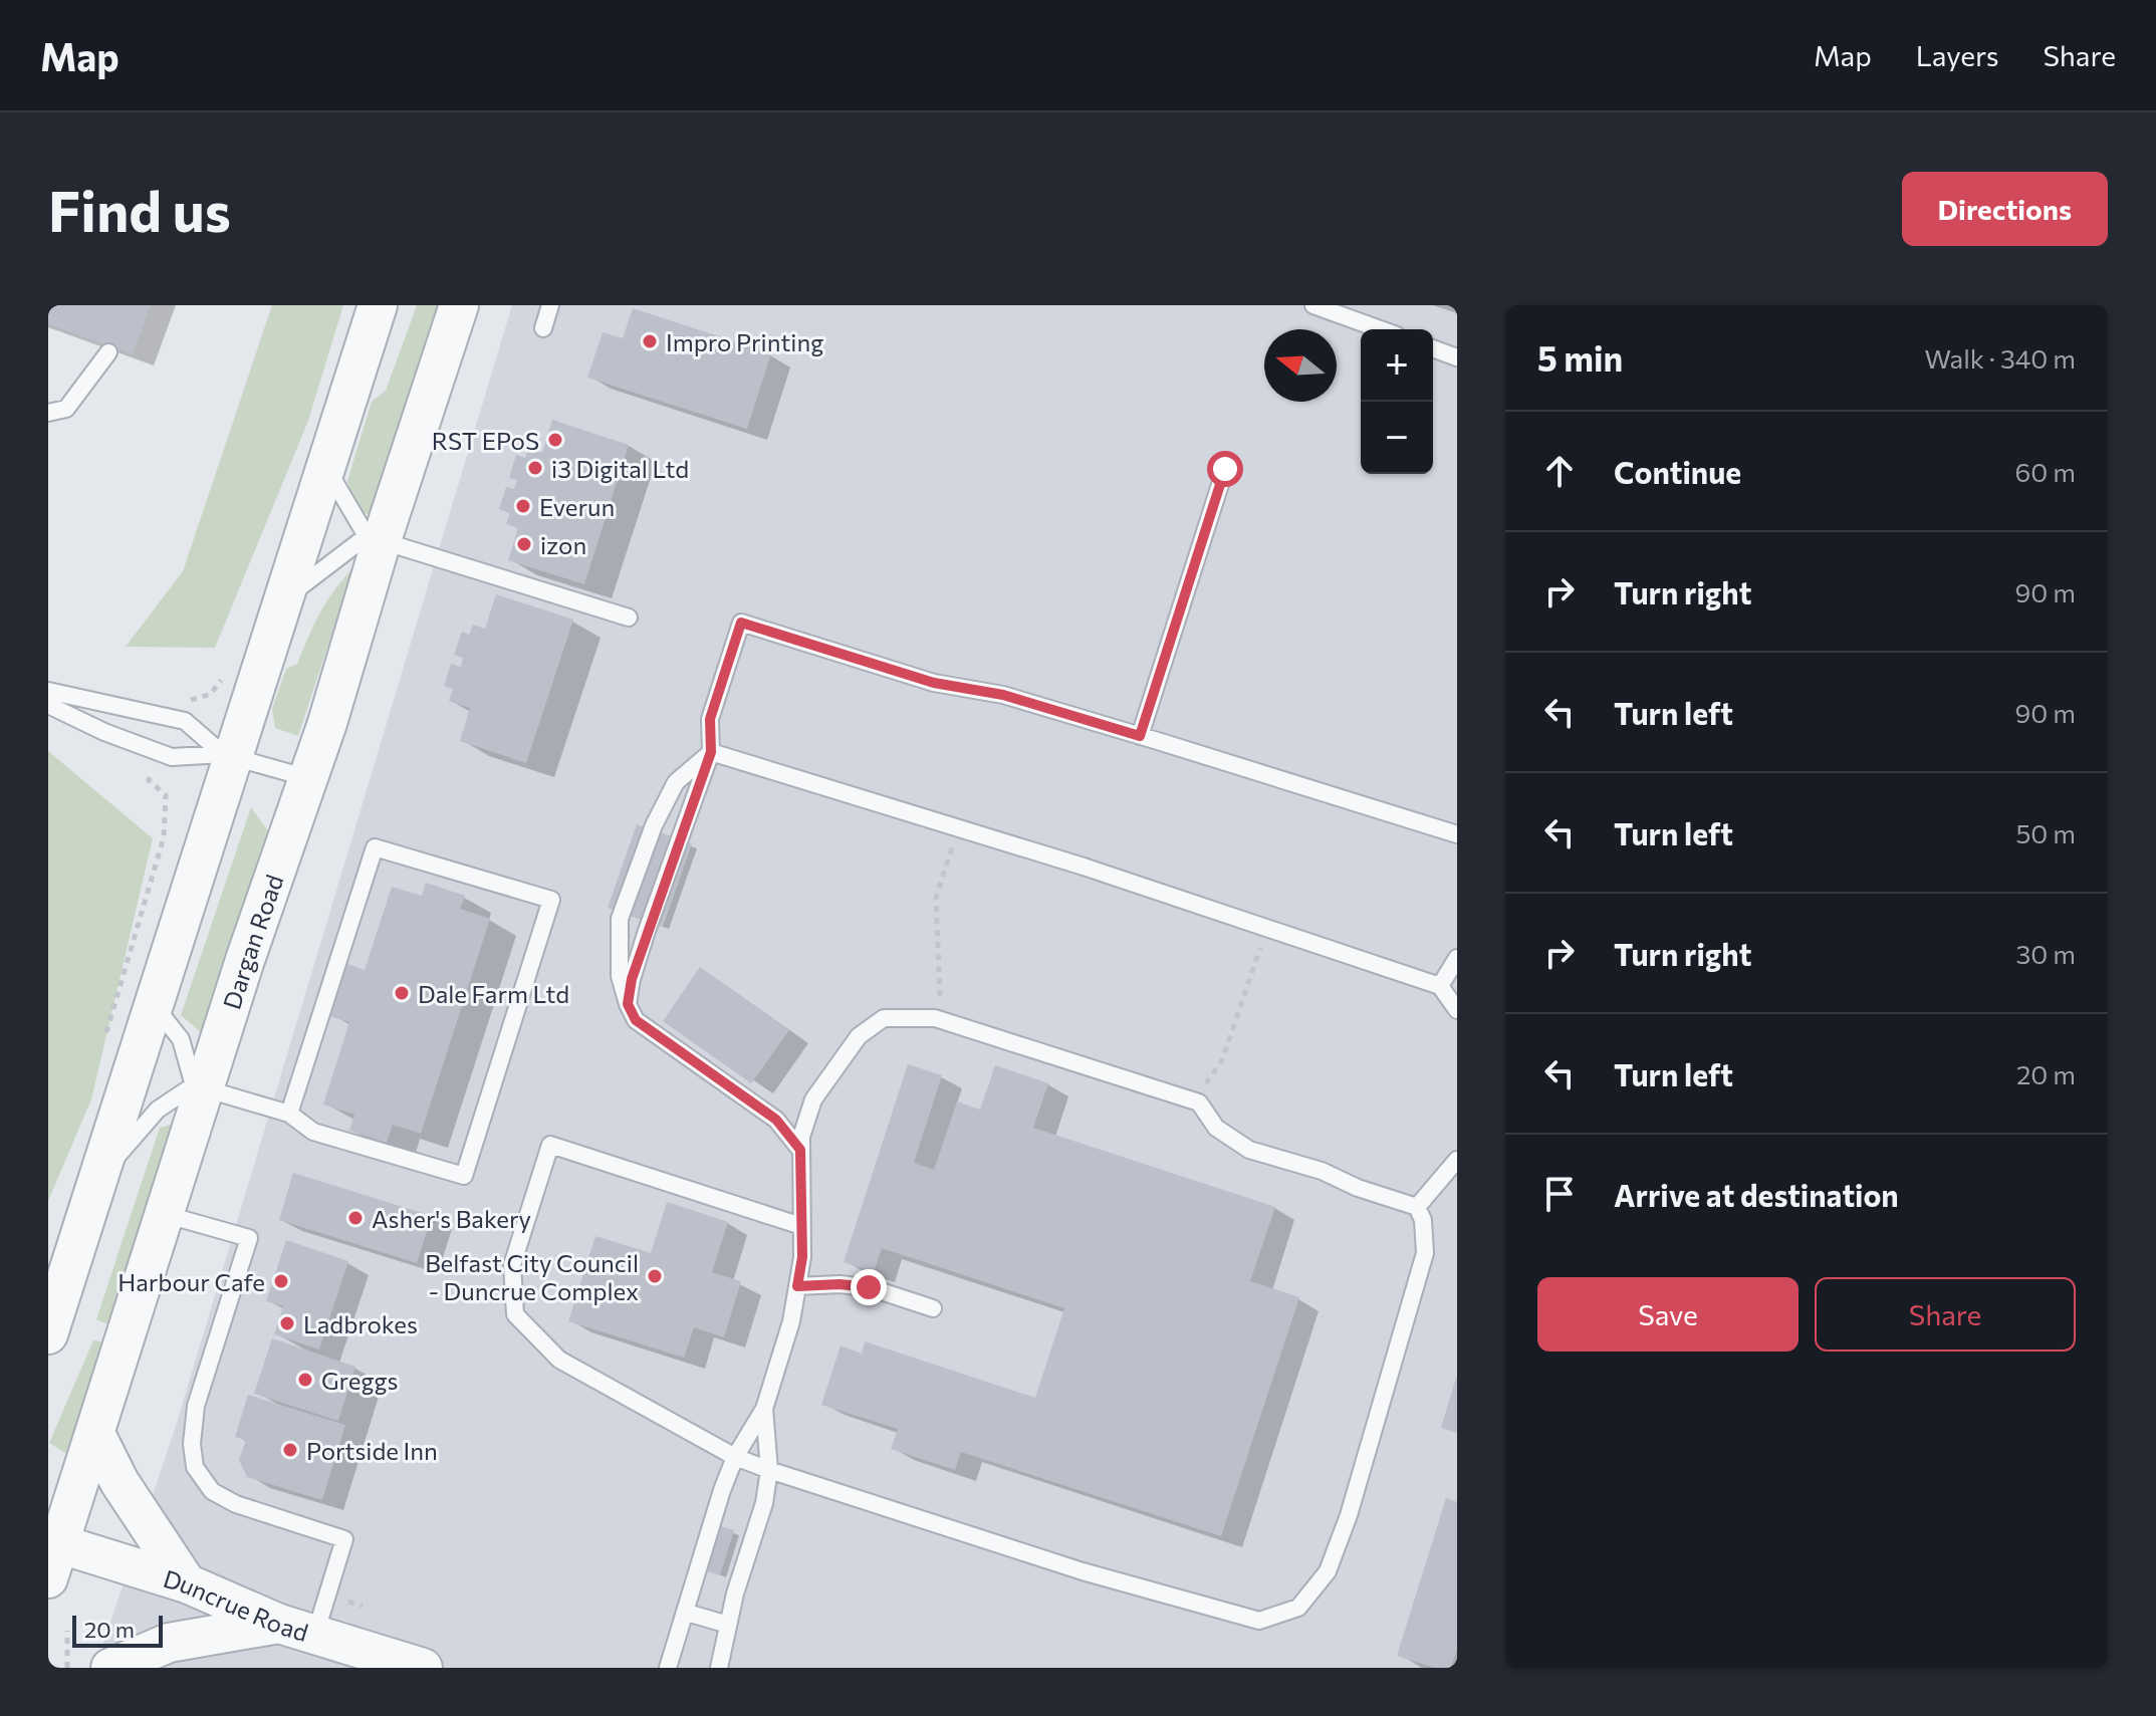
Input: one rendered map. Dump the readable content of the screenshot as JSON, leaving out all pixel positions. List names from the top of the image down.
{
  "streets": {
    "street": ["Dargan Road", "Duncrue Road"]
  },
  "crossings": [
    ["Dargan Road", "Duncrue Road"]
  ],
  "places": [
    "Impro Printing",
    "RST EPoS",
    "i3 Digital Ltd",
    "Everun",
    "izon",
    "Dale Farm Ltd",
    "Asher's Bakery",
    "Belfast City Council - Duncrue Complex",
    "Harbour Cafe",
    "Ladbrokes",
    "Greggs",
    "Portside Inn"
  ],
  "scale_bar": "20 m",
  "north": "left",
  "page": {
    "header": "Map",
    "nav": ["Map", "Layers", "Share"],
    "buttons": [
      "Directions",
      ["Save", "Share"]
    ],
    "title": "Find us",
    "heading": ["5 min", "Walk · 340 m"],
    "map_buttons": ["+", "−"],
    "list": [
      ["Continue", "60 m"],
      ["Turn right", "90 m"],
      ["Turn left", "90 m"],
      ["Turn left", "50 m"],
      ["Turn right", "30 m"],
      ["Turn left", "20 m"],
      "Arrive at destination"
    ],
    "scale": "20 m"
  }
}
